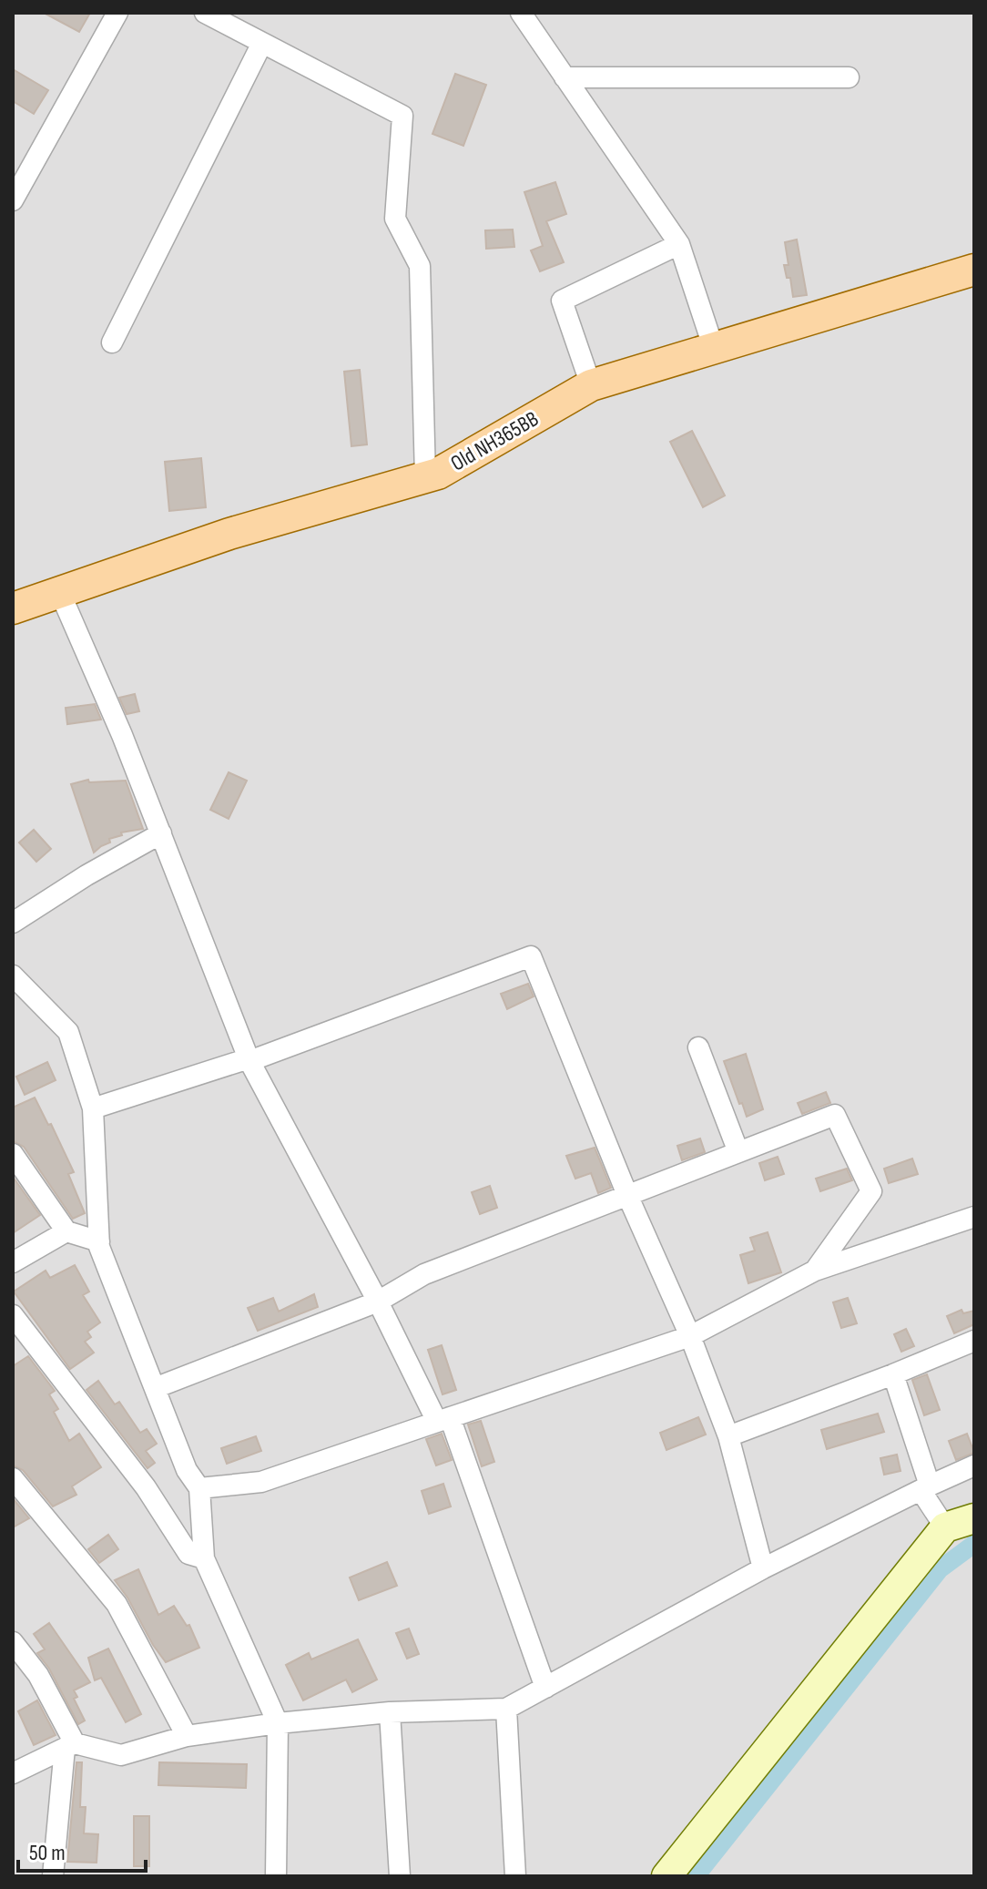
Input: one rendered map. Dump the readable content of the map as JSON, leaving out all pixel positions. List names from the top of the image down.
{
  "streets": {
    "main road": ["Old NH365BB"]
  },
  "scale_bar": "50 m"
}
